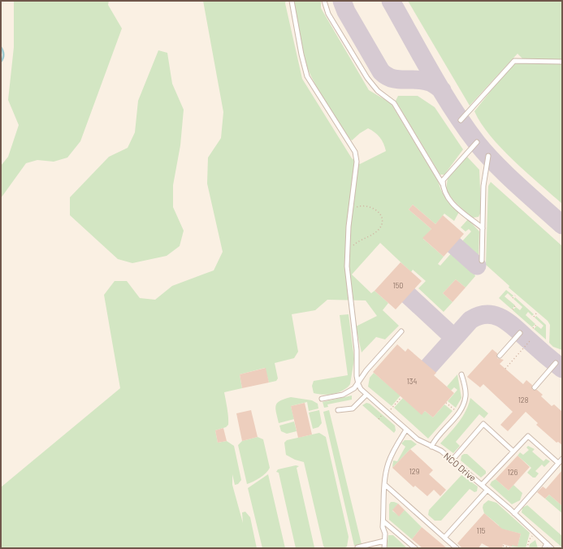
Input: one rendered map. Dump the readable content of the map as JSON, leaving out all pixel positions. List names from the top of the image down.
{
  "streets": {
    "lane": ["NCO Drive"]
  },
  "house_numbers": [
    "150",
    "134",
    "128",
    "129",
    "126",
    "115"
  ]
}
